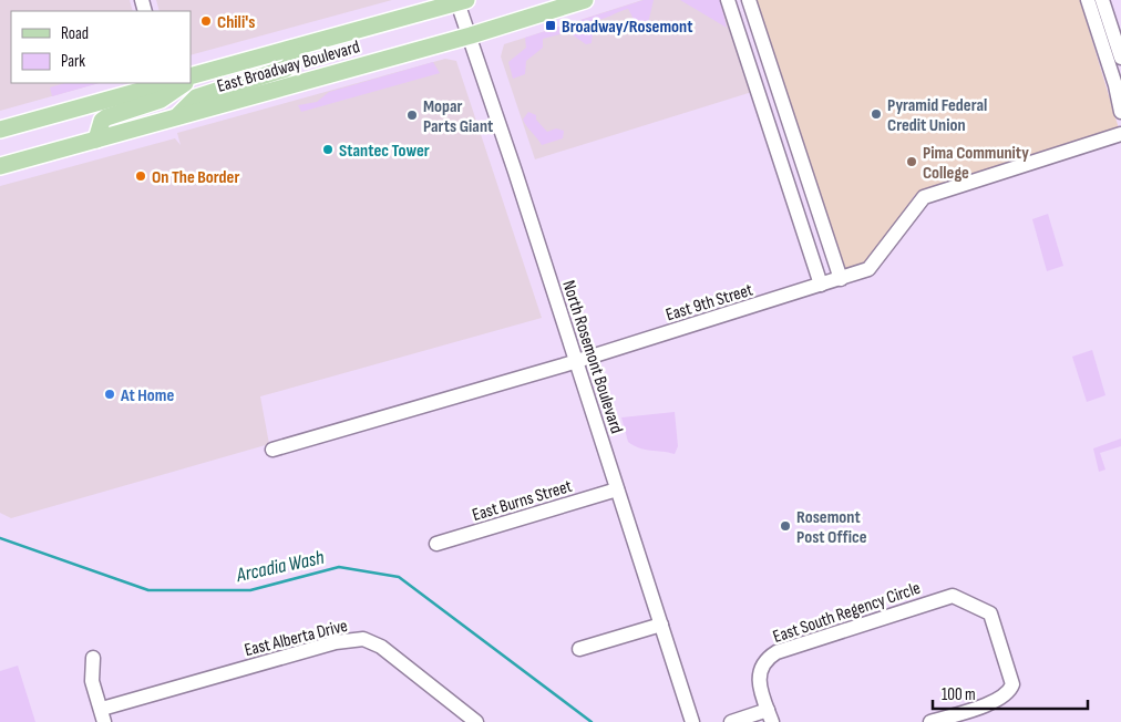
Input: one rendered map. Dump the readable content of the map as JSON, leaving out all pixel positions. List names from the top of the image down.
{
  "streets": {
    "main road": ["East Broadway Boulevard"],
    "street": [
      "East 9th Street",
      "North Rosemont Boulevard",
      "East Burns Street",
      "East South Regency Circle",
      "East Alberta Drive"
    ]
  },
  "crossings": [
    ["East Broadway Boulevard", "North Rosemont Boulevard"],
    ["East 9th Street", "North Rosemont Boulevard"],
    ["North Rosemont Boulevard", "East Burns Street"]
  ],
  "water": ["Arcadia Wash"],
  "places": {
    "other": [
      "Chili's",
      "Pyramid Federal Credit Union",
      "Mopar Parts Giant",
      "Stantec Tower",
      "Pima Community College",
      "On The Border",
      "At Home",
      "Rosemont Post Office"
    ],
    "transit": ["Broadway/Rosemont"]
  },
  "legend": ["Road", "Park"],
  "scale_bar": "100 m"
}
